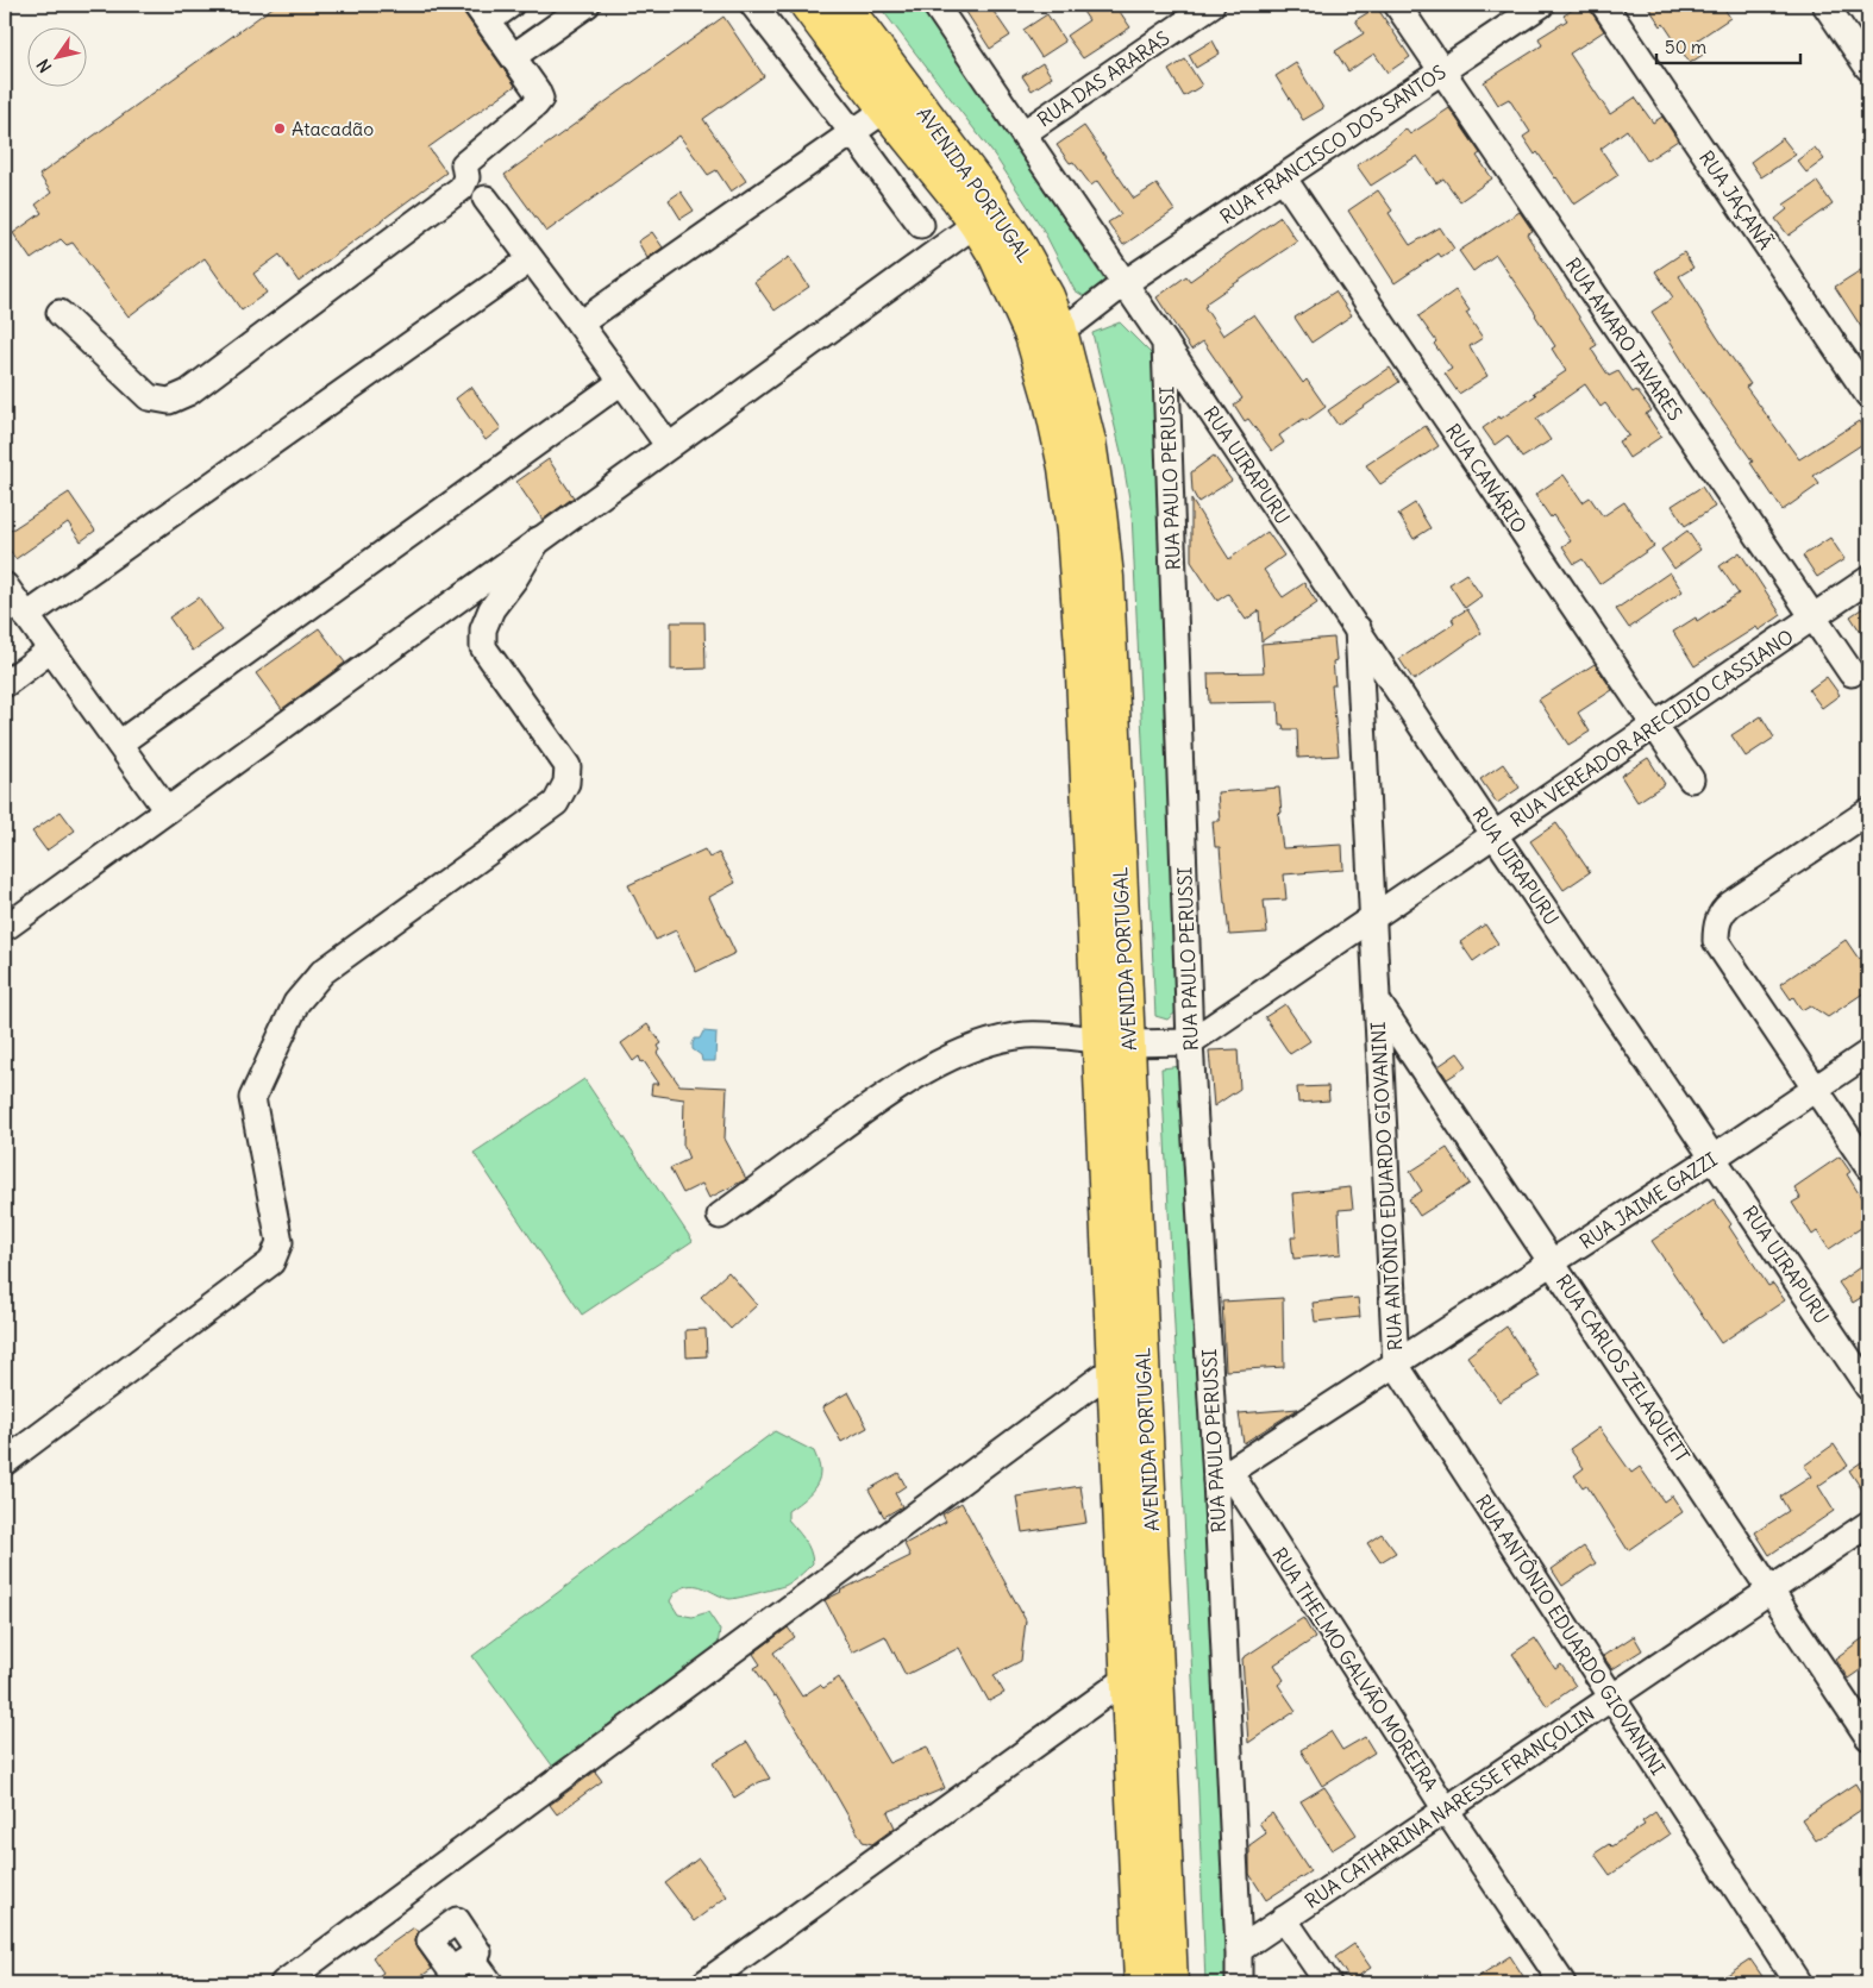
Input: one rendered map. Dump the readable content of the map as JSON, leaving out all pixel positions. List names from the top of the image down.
{
  "streets": {
    "main road": ["AVENIDA PORTUGAL"],
    "street": [
      "RUA DAS ARARAS",
      "RUA FRANCISCO DOS SANTOS",
      "RUA JAÇANÃ",
      "RUA AMARO TAVARES",
      "RUA UIRAPURU",
      "RUA PAULO PERUSSI",
      "RUA CANÁRIO",
      "RUA VEREADOR ARECIDIO CASSIANO",
      "RUA ANTÔNIO EDUARDO GIOVANINI",
      "RUA JAIME GAZZI",
      "RUA CARLOS ZELAQUETT",
      "RUA THELMO GALVÃO MOREIRA",
      "RUA CATHARINA NARESSE FRANÇOLIN"
    ]
  },
  "crossings": [
    ["RUA FRANCISCO DOS SANTOS", "AVENIDA PORTUGAL"],
    ["RUA FRANCISCO DOS SANTOS", "RUA AMARO TAVARES"],
    ["RUA FRANCISCO DOS SANTOS", "RUA CANÁRIO"],
    ["RUA AMARO TAVARES", "RUA VEREADOR ARECIDIO CASSIANO"],
    ["RUA UIRAPURU", "RUA PAULO PERUSSI"],
    ["RUA UIRAPURU", "RUA VEREADOR ARECIDIO CASSIANO"],
    ["RUA UIRAPURU", "RUA ANTÔNIO EDUARDO GIOVANINI"],
    ["RUA UIRAPURU", "RUA JAIME GAZZI"],
    ["RUA PAULO PERUSSI", "RUA VEREADOR ARECIDIO CASSIANO"],
    ["RUA PAULO PERUSSI", "RUA JAIME GAZZI"],
    ["RUA PAULO PERUSSI", "RUA THELMO GALVÃO MOREIRA"],
    ["RUA PAULO PERUSSI", "RUA CATHARINA NARESSE FRANÇOLIN"],
    ["RUA CANÁRIO", "RUA VEREADOR ARECIDIO CASSIANO"],
    ["RUA VEREADOR ARECIDIO CASSIANO", "RUA ANTÔNIO EDUARDO GIOVANINI"],
    ["RUA ANTÔNIO EDUARDO GIOVANINI", "RUA JAIME GAZZI"],
    ["RUA ANTÔNIO EDUARDO GIOVANINI", "RUA CARLOS ZELAQUETT"],
    ["RUA ANTÔNIO EDUARDO GIOVANINI", "RUA CATHARINA NARESSE FRANÇOLIN"],
    ["RUA JAIME GAZZI", "RUA CARLOS ZELAQUETT"],
    ["RUA JAIME GAZZI", "RUA THELMO GALVÃO MOREIRA"],
    ["RUA CARLOS ZELAQUETT", "RUA CATHARINA NARESSE FRANÇOLIN"],
    ["RUA THELMO GALVÃO MOREIRA", "RUA CATHARINA NARESSE FRANÇOLIN"]
  ],
  "places": ["Atacadão"],
  "scale_bar": "50 m",
  "north": "bottom left"
}
